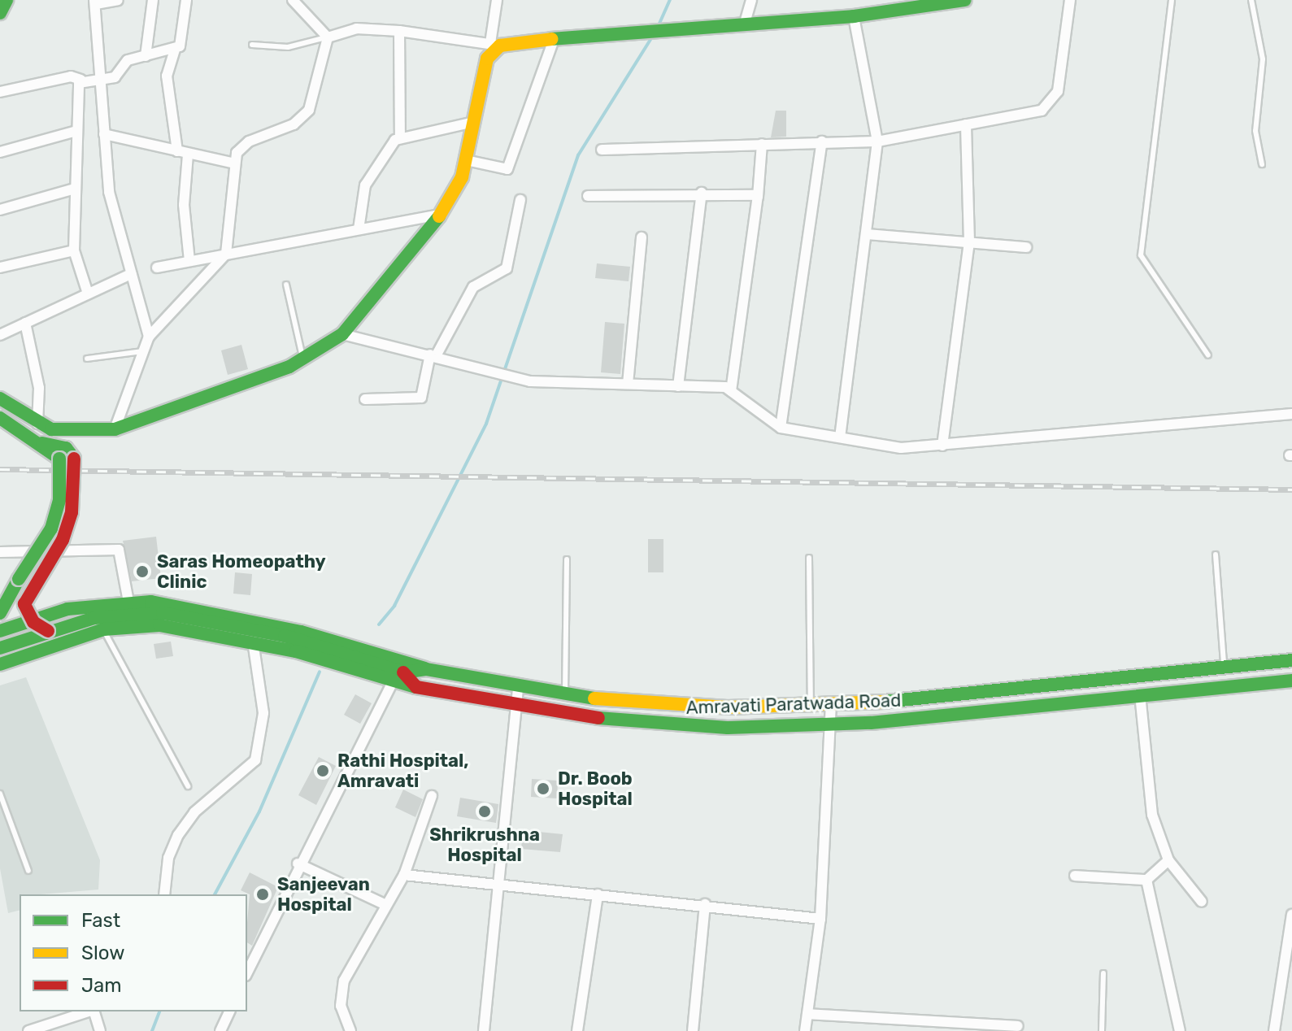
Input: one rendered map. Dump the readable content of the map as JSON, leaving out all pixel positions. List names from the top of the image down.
{
  "streets": {
    "main road": ["Amravati Paratwada Road"]
  },
  "places": [
    "Saras Homeopathy Clinic",
    "Rathi Hospital, Amravati",
    "Dr. Boob Hospital",
    "Shrikrushna Hospital",
    "Sanjeevan Hospital"
  ],
  "legend": ["Fast", "Slow", "Jam"]
}
